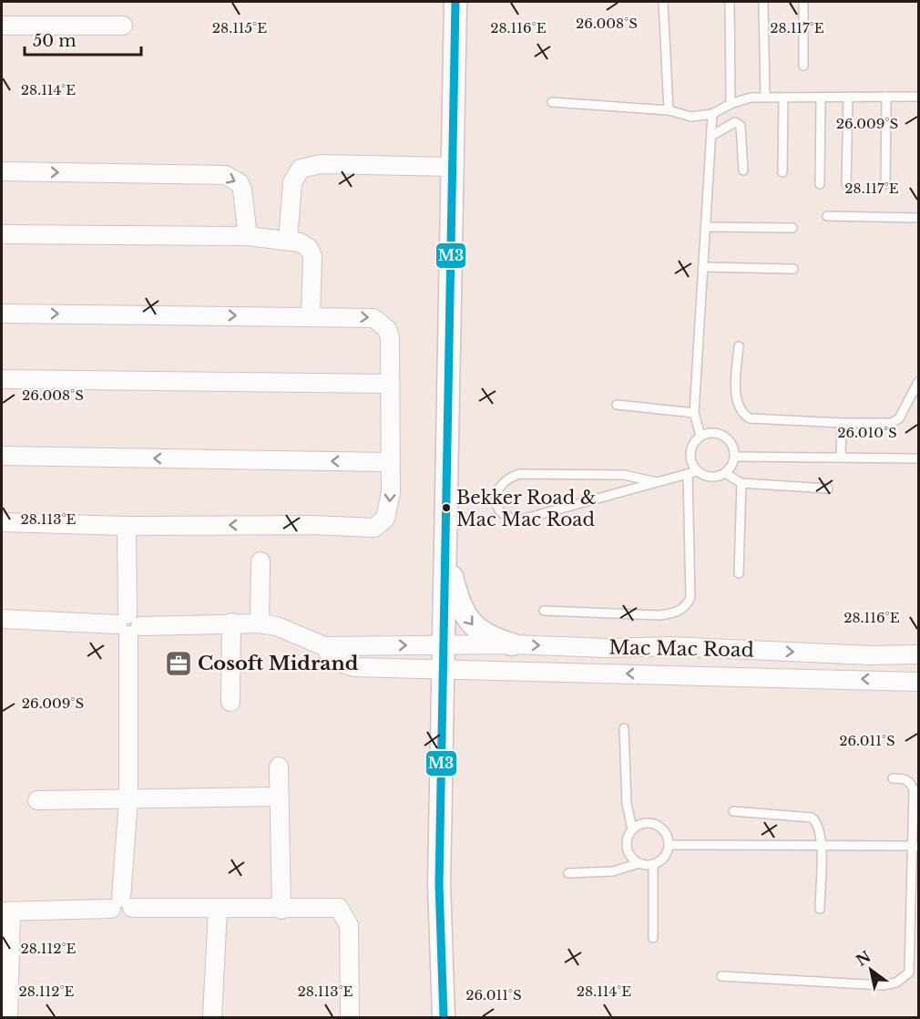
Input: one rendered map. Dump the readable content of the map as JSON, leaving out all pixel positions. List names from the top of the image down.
{
  "streets": {
    "street": ["Mac Mac Road"]
  },
  "places": {
    "other": ["Bekker Road & Mac Mac Road"],
    "office": ["Cosoft Midrand"]
  },
  "lines": ["transit line M3"],
  "scale_bar": "50 m",
  "north": "top left",
  "coordinates": [
    "26.008°S",
    "28.115°E",
    "28.116°E",
    "28.117°E",
    "28.114°E",
    "26.009°S",
    "26.010°S",
    "28.113°E",
    "26.011°S",
    "28.112°E"
  ]
}
